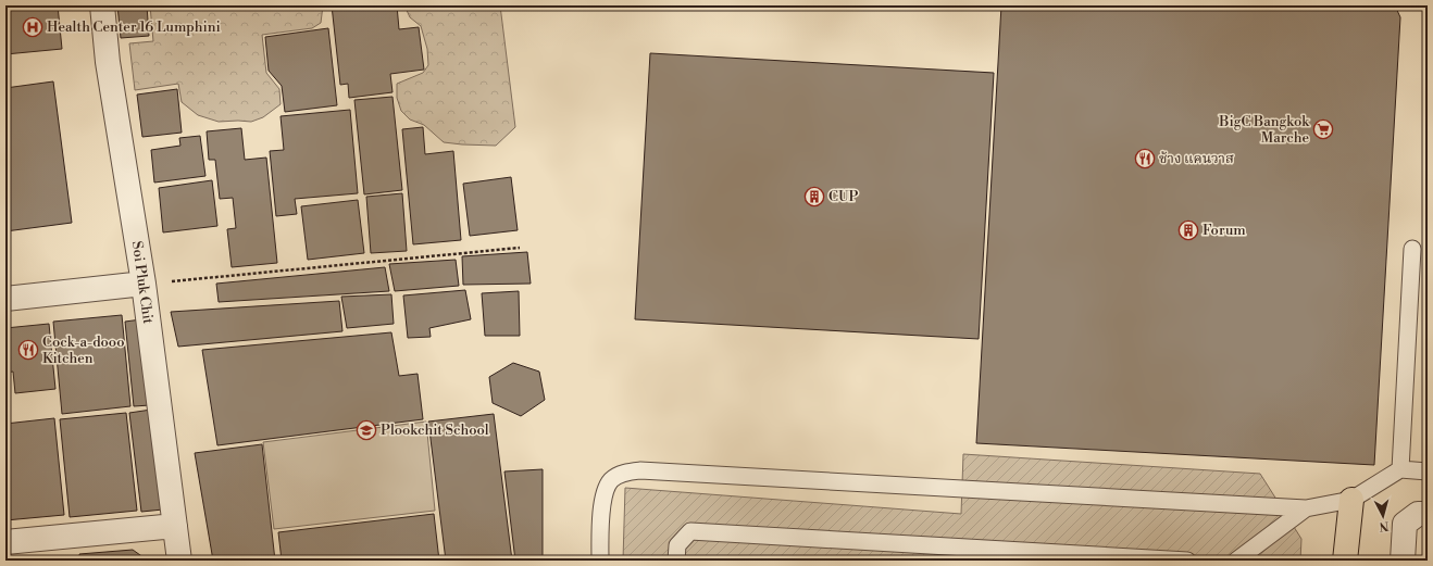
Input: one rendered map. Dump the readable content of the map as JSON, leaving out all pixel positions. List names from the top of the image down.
{
  "streets": {
    "street": ["Soi Pluk Chit"]
  },
  "places": {
    "hospital": ["Health Center 16 Lumphini"],
    "supermarket": ["BigC Bangkok Marche"],
    "restaurant": ["ช้าง แคนวาส", "Cock-a-dooo Kitchen"],
    "building": ["CUP", "Forum"],
    "school or university": ["Plookchit School"]
  },
  "north": "bottom"
}
